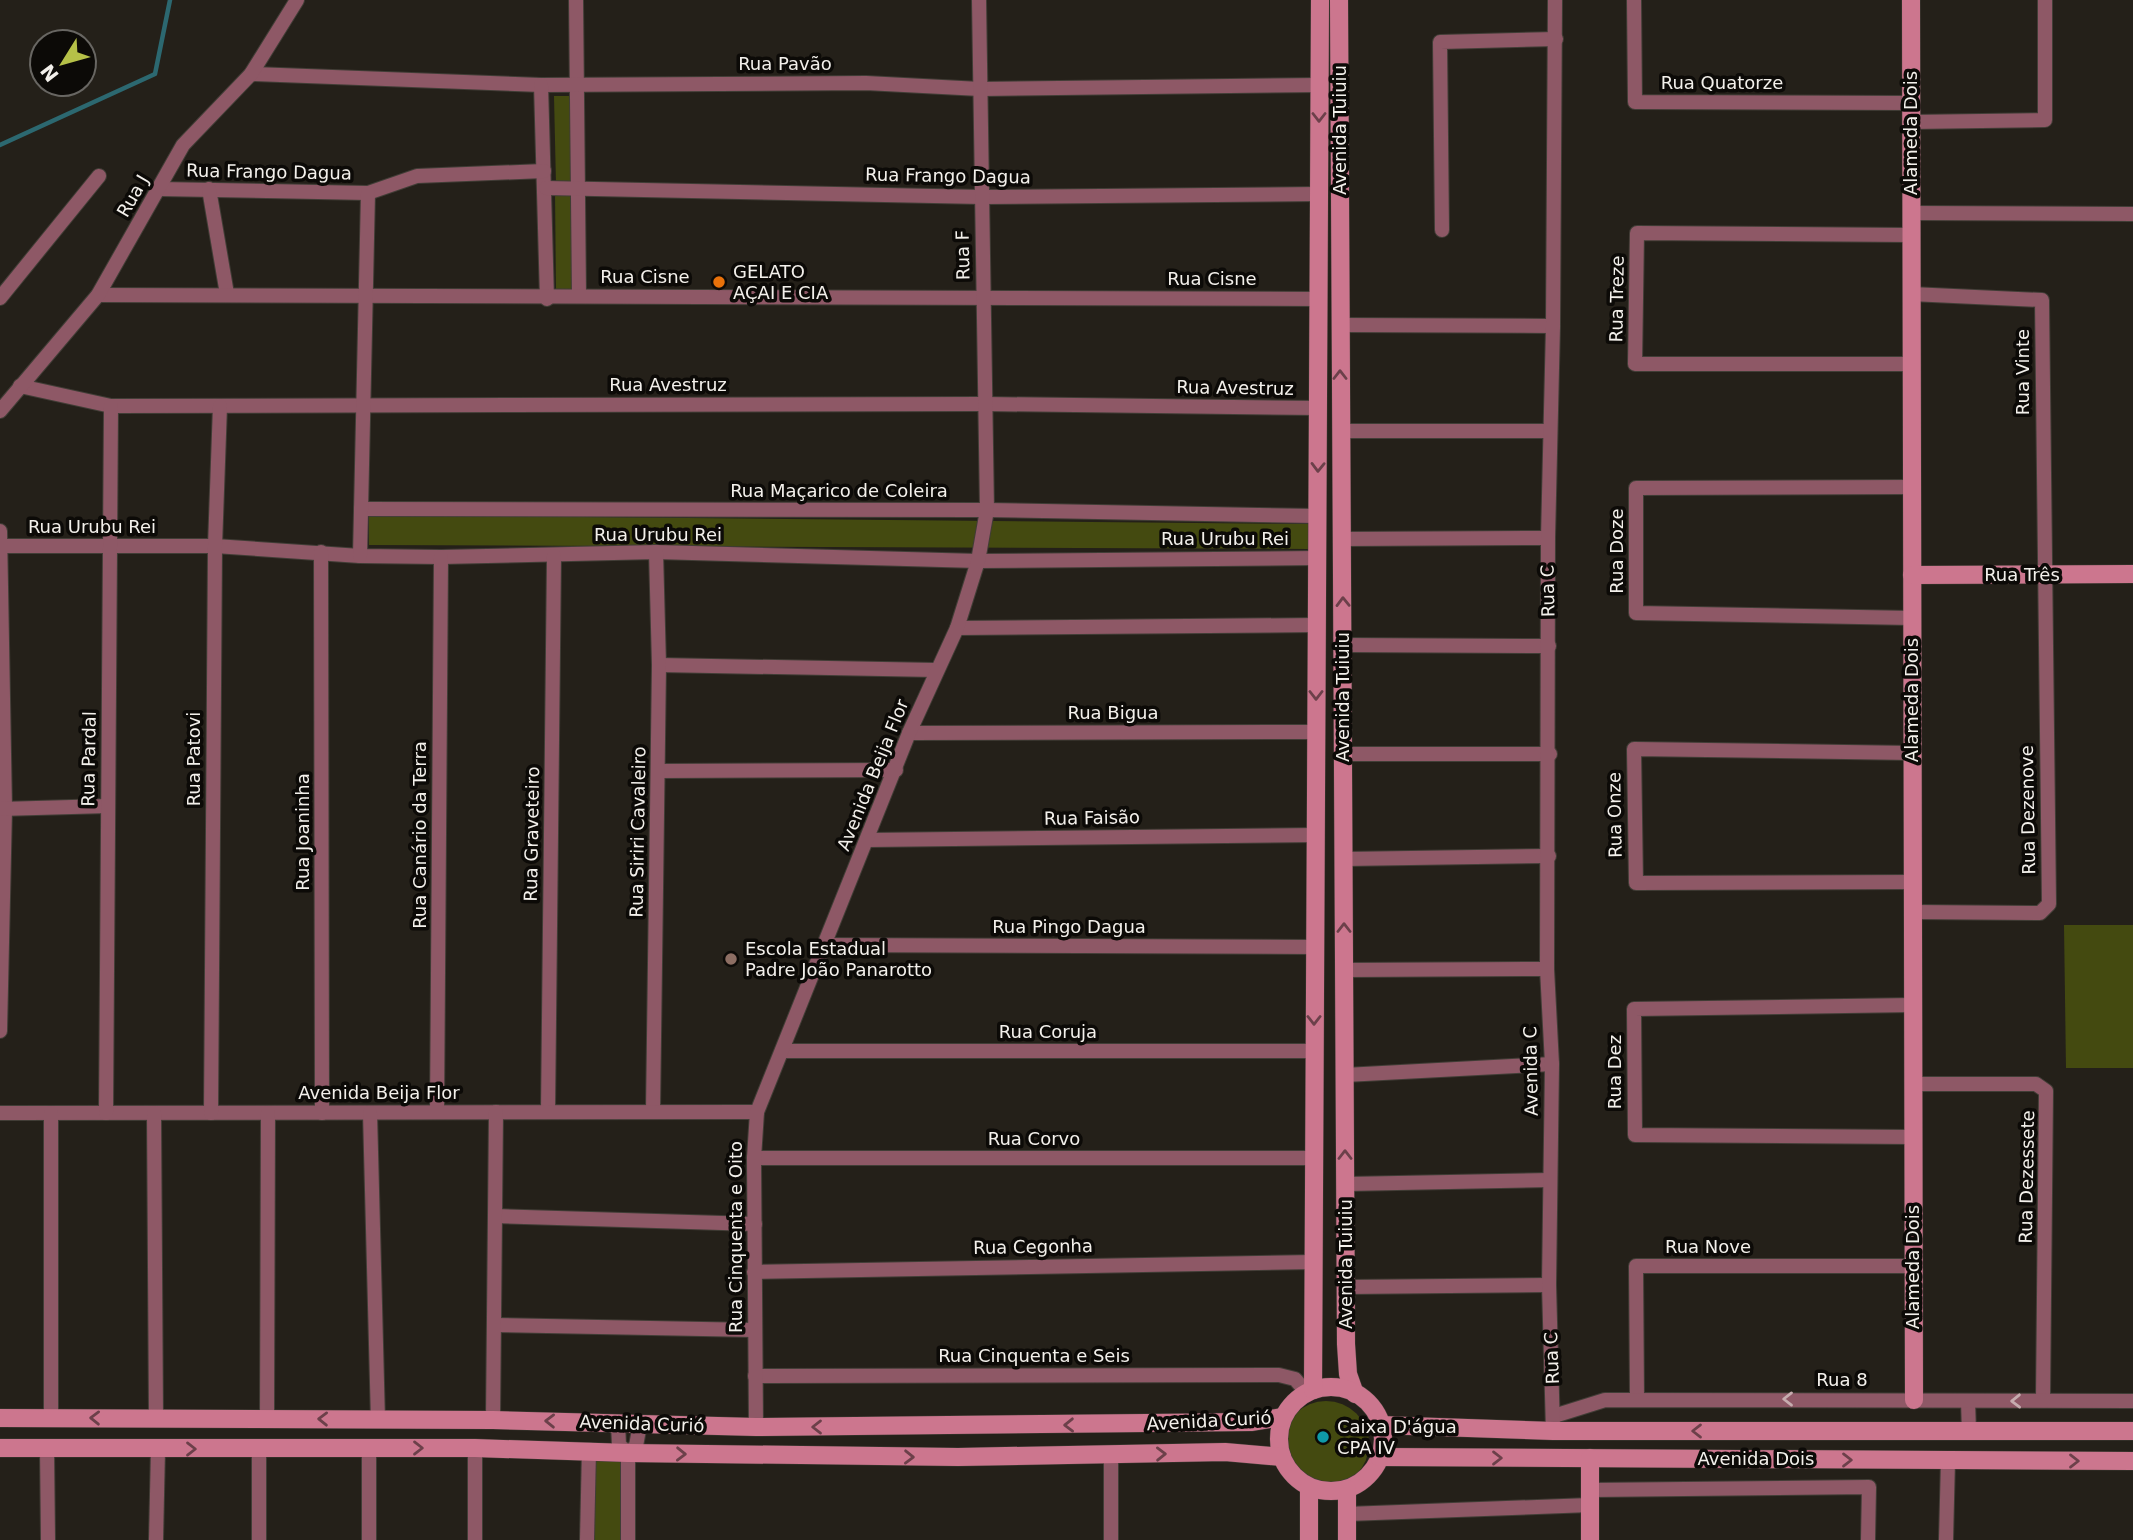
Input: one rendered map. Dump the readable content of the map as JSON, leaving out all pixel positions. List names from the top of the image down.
{
  "streets": {
    "main road": [
      "Avenida Tuiuiu",
      "Alameda Dois",
      "Rua Três",
      "Avenida Curió",
      "Avenida Dois"
    ],
    "street": [
      "Rua Pavão",
      "Rua Quatorze",
      "Rua Frango Dagua",
      "Rua J",
      "Rua F",
      "Rua Cisne",
      "Rua Treze",
      "Rua Vinte",
      "Rua Avestruz",
      "Rua Maçarico de Coleira",
      "Rua Urubu Rei",
      "Rua Doze",
      "Rua C",
      "Rua Bigua",
      "Rua Pardal",
      "Rua Patovi",
      "Avenida Beija Flor",
      "Rua Dezenove",
      "Rua Onze",
      "Rua Faisão",
      "Rua Joaninha",
      "Rua Siriri Cavaleiro",
      "Rua Graveteiro",
      "Rua Canário da Terra",
      "Rua Pingo Dagua",
      "Rua Coruja",
      "Avenida C",
      "Rua Dez",
      "Rua Corvo",
      "Rua Dezessete",
      "Rua Cinquenta e Oito",
      "Rua Cegonha",
      "Rua Nove",
      "Rua Cinquenta e Seis",
      "Rua 8"
    ]
  },
  "crossings": [
    ["Rua Pavão", "Avenida Tuiuiu"],
    ["Rua Pavão", "Rua J"],
    ["Rua Pavão", "Rua F"],
    ["Rua Quatorze", "Alameda Dois"],
    ["Avenida Tuiuiu", "Rua Frango Dagua"],
    ["Avenida Tuiuiu", "Rua Cisne"],
    ["Avenida Tuiuiu", "Rua Avestruz"],
    ["Avenida Tuiuiu", "Rua Maçarico de Coleira"],
    ["Avenida Tuiuiu", "Rua Urubu Rei"],
    ["Avenida Tuiuiu", "Rua Bigua"],
    ["Avenida Tuiuiu", "Rua Faisão"],
    ["Avenida Tuiuiu", "Rua Pingo Dagua"],
    ["Avenida Tuiuiu", "Rua Coruja"],
    ["Avenida Tuiuiu", "Rua Corvo"],
    ["Avenida Tuiuiu", "Rua Cegonha"],
    ["Avenida Tuiuiu", "Rua Cinquenta e Seis"],
    ["Avenida Tuiuiu", "Avenida Curió"],
    ["Avenida Tuiuiu", "Avenida Dois"],
    ["Alameda Dois", "Rua Treze"],
    ["Alameda Dois", "Rua Vinte"],
    ["Alameda Dois", "Rua Doze"],
    ["Alameda Dois", "Rua Três"],
    ["Alameda Dois", "Rua Dezenove"],
    ["Alameda Dois", "Rua Onze"],
    ["Alameda Dois", "Rua Dez"],
    ["Alameda Dois", "Rua Dezessete"],
    ["Alameda Dois", "Rua Nove"],
    ["Alameda Dois", "Rua 8"],
    ["Rua Frango Dagua", "Rua J"],
    ["Rua Frango Dagua", "Rua F"],
    ["Rua J", "Rua Cisne"],
    ["Rua J", "Rua Avestruz"],
    ["Rua F", "Rua Cisne"],
    ["Rua F", "Rua Avestruz"],
    ["Rua F", "Rua Maçarico de Coleira"],
    ["Rua F", "Avenida Beija Flor"],
    ["Rua Vinte", "Rua Três"],
    ["Rua Vinte", "Rua Dezenove"],
    ["Rua Avestruz", "Rua Pardal"],
    ["Rua Avestruz", "Rua Patovi"],
    ["Rua Maçarico de Coleira", "Avenida Beija Flor"],
    ["Rua Urubu Rei", "Rua Pardal"],
    ["Rua Urubu Rei", "Rua Patovi"],
    ["Rua Urubu Rei", "Avenida Beija Flor"],
    ["Rua Urubu Rei", "Rua Joaninha"],
    ["Rua Urubu Rei", "Rua Siriri Cavaleiro"],
    ["Rua Urubu Rei", "Rua Graveteiro"],
    ["Rua Urubu Rei", "Rua Canário da Terra"],
    ["Rua Três", "Rua Dezenove"],
    ["Rua C", "Avenida C"],
    ["Rua C", "Rua 8"],
    ["Rua C", "Avenida Dois"],
    ["Rua Bigua", "Avenida Beija Flor"],
    ["Rua Pardal", "Avenida Beija Flor"],
    ["Rua Patovi", "Avenida Beija Flor"],
    ["Avenida Beija Flor", "Rua Faisão"],
    ["Avenida Beija Flor", "Rua Joaninha"],
    ["Avenida Beija Flor", "Rua Siriri Cavaleiro"],
    ["Avenida Beija Flor", "Rua Graveteiro"],
    ["Avenida Beija Flor", "Rua Canário da Terra"],
    ["Avenida Beija Flor", "Rua Pingo Dagua"],
    ["Avenida Beija Flor", "Rua Coruja"],
    ["Avenida Beija Flor", "Rua Cinquenta e Oito"],
    ["Rua Coruja", "Rua Cinquenta e Oito"],
    ["Rua Corvo", "Rua Cinquenta e Oito"],
    ["Rua Dezessete", "Rua 8"],
    ["Rua Cinquenta e Oito", "Rua Cegonha"],
    ["Rua Cinquenta e Oito", "Rua Cinquenta e Seis"],
    ["Rua Cinquenta e Oito", "Avenida Curió"],
    ["Rua Nove", "Rua 8"],
    ["Rua Cinquenta e Seis", "Avenida Curió"],
    ["Rua Cinquenta e Seis", "Avenida Dois"],
    ["Rua 8", "Avenida Dois"],
    ["Avenida Curió", "Avenida Dois"]
  ],
  "one_way": ["Rua 8"],
  "places": ["GELATO AÇAI E CIA", "Escola Estadual Padre João Panarotto", "Caixa D'água CPA IV"],
  "north": "bottom left"
}
